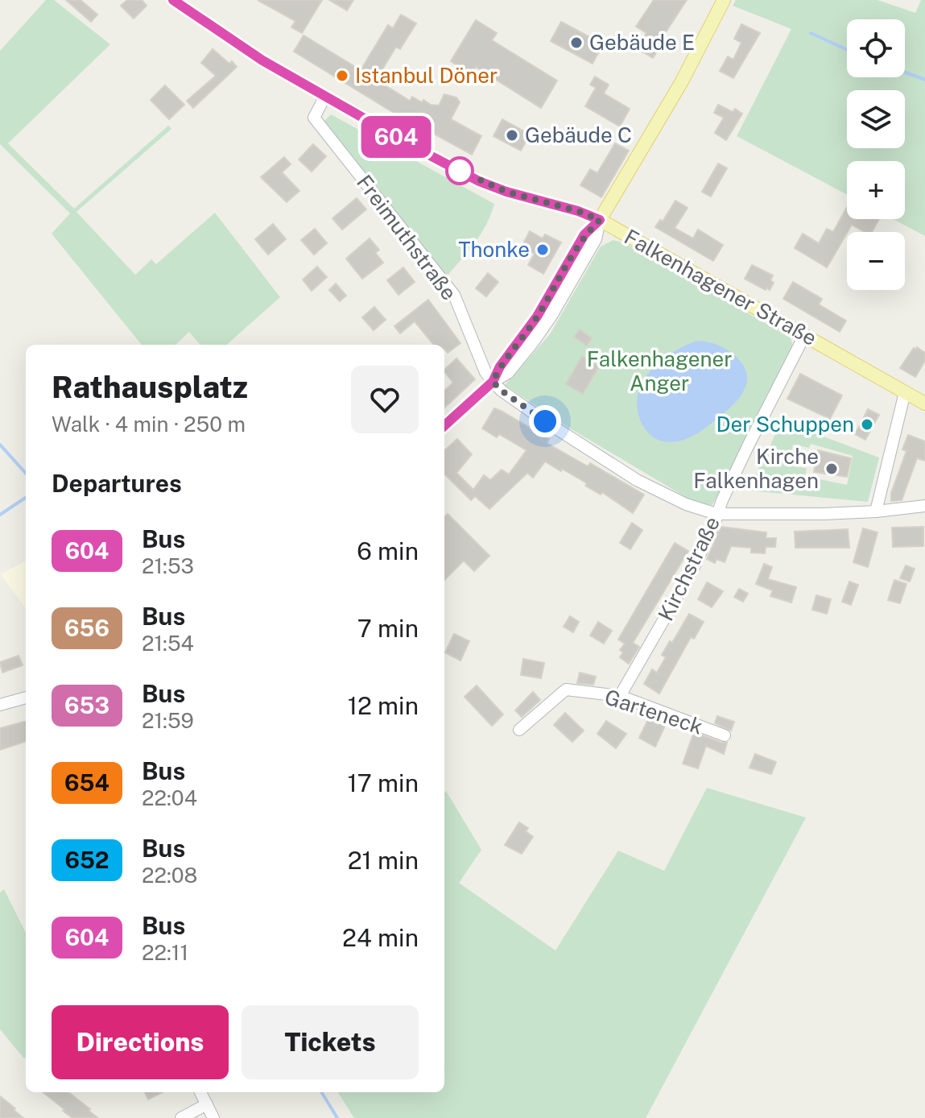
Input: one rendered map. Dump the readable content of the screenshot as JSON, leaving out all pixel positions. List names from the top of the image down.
{
  "streets": {
    "main road": ["Falkenhagener Straße"],
    "street": ["Freimuthstraße", "Kirchstraße", "Garteneck"]
  },
  "crossings": [
    ["Freimuthstraße", "Falkenhagener Straße"],
    ["Freimuthstraße", "Kirchstraße"],
    ["Falkenhagener Straße", "Kirchstraße"],
    ["Kirchstraße", "Garteneck"]
  ],
  "parks": ["Falkenhagener Anger"],
  "places": [
    "Gebäude E",
    "Istanbul Döner",
    "Gebäude C",
    "Thonke",
    "Der Schuppen",
    "Kirche Falkenhagen"
  ],
  "lines": ["bus line 604"],
  "page": {
    "on_map": "604",
    "map_buttons": ["+", "−"],
    "heading": [
      ["Rathausplatz", "Walk · 4 min · 250 m"],
      "Departures"
    ],
    "list": [
      {
        "mark": "604",
        "name": "Bus",
        "note": "21:53",
        "value": "6 min"
      },
      {
        "mark": "656",
        "name": "Bus",
        "note": "21:54",
        "value": "7 min"
      },
      {
        "mark": "653",
        "name": "Bus",
        "note": "21:59",
        "value": "12 min"
      },
      {
        "mark": "654",
        "name": "Bus",
        "note": "22:04",
        "value": "17 min"
      },
      {
        "mark": "652",
        "name": "Bus",
        "note": "22:08",
        "value": "21 min"
      },
      {
        "mark": "604",
        "name": "Bus",
        "note": "22:11",
        "value": "24 min"
      }
    ],
    "buttons": ["Directions", "Tickets"]
  }
}
